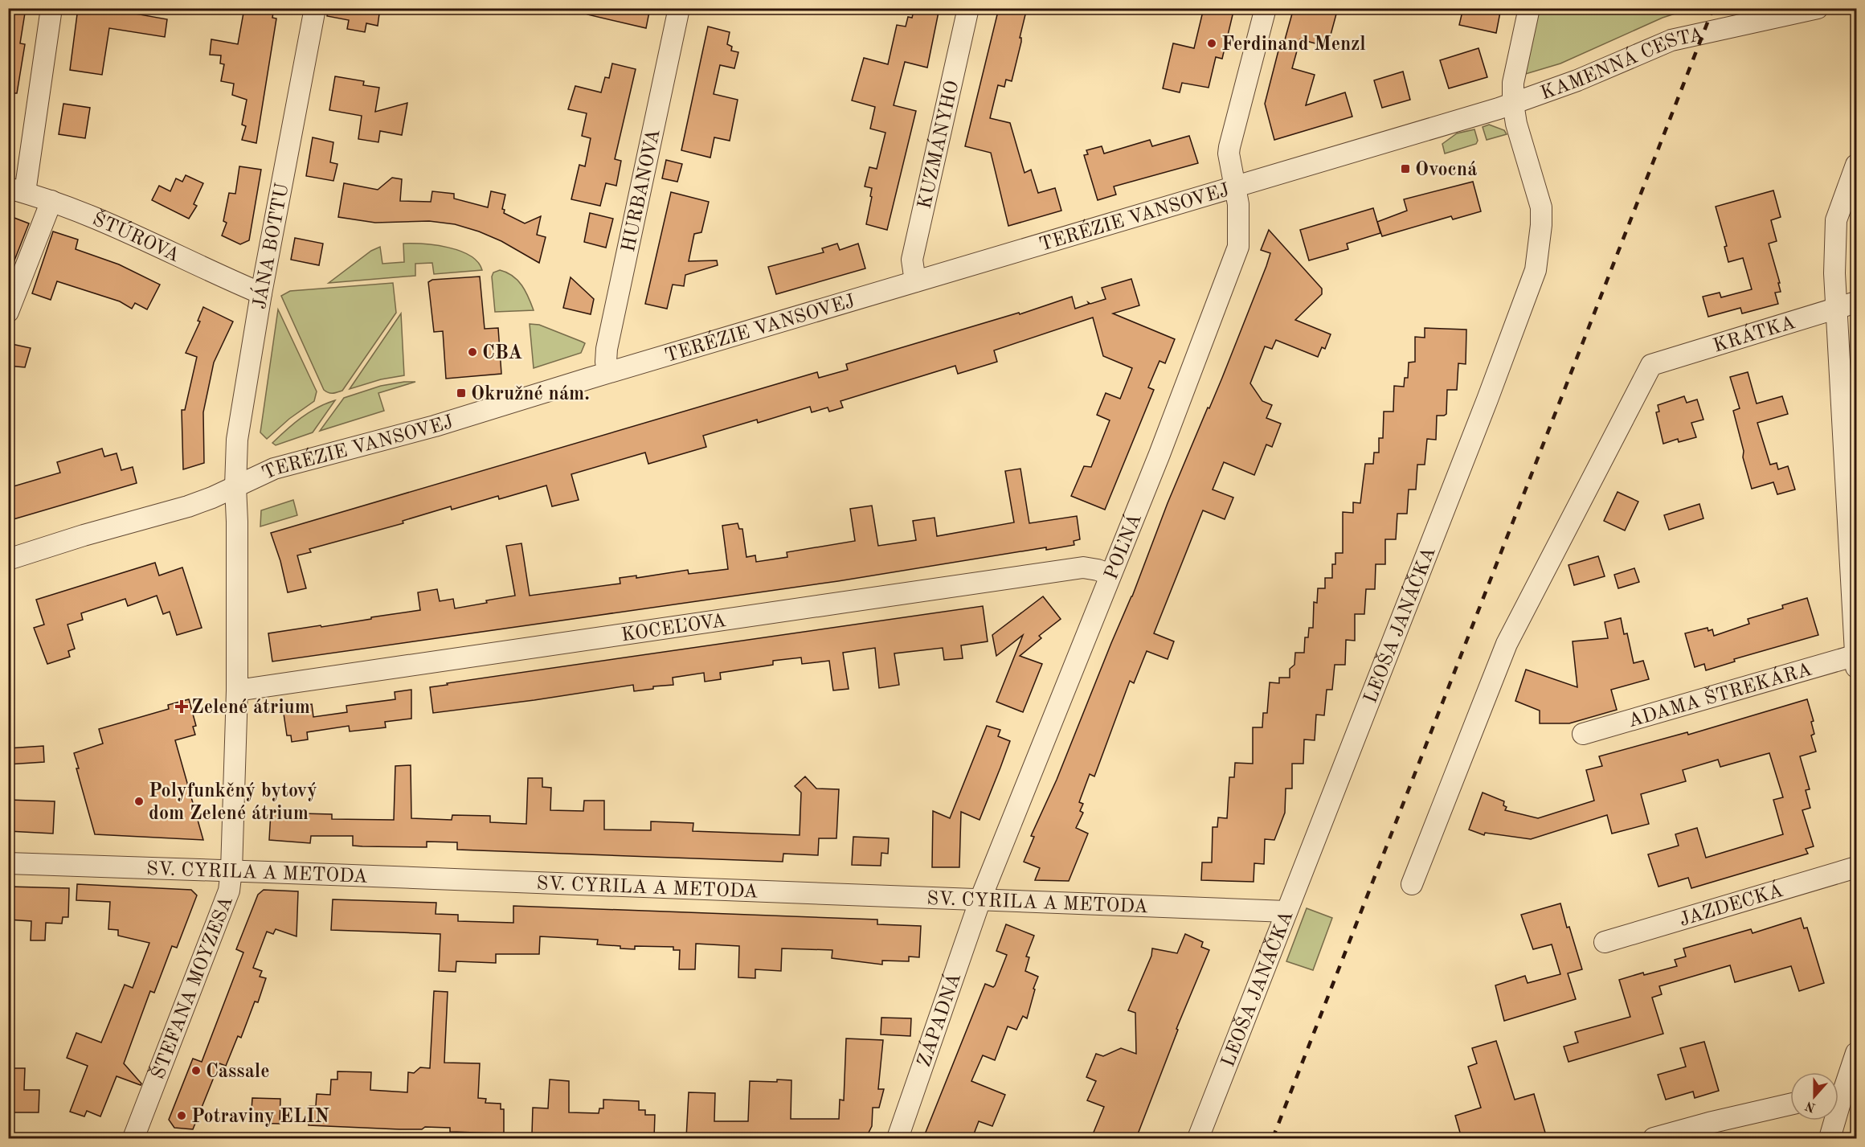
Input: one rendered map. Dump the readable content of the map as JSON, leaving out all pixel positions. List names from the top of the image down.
{
  "streets": {
    "street": [
      "KAMENNÁ CESTA",
      "KUZMÁNYHO",
      "HURBANOVA",
      "TERÉZIE VANSOVEJ",
      "ŠTÚROVA",
      "JÁNA BOTTU",
      "KRÁTKA",
      "POĽNÁ",
      "LEOŠA JANÁČKA",
      "KOCEĽOVA",
      "ADAMA ŠTREKÁRA",
      "SV. CYRILA A METODA",
      "JAZDECKÁ",
      "ŠTEFANA MOYZESA",
      "ZÁPADNÁ"
    ]
  },
  "crossings": [
    ["KAMENNÁ CESTA", "TERÉZIE VANSOVEJ"],
    ["KAMENNÁ CESTA", "LEOŠA JANÁČKA"],
    ["KUZMÁNYHO", "TERÉZIE VANSOVEJ"],
    ["HURBANOVA", "TERÉZIE VANSOVEJ"],
    ["TERÉZIE VANSOVEJ", "JÁNA BOTTU"],
    ["TERÉZIE VANSOVEJ", "POĽNÁ"],
    ["TERÉZIE VANSOVEJ", "LEOŠA JANÁČKA"],
    ["TERÉZIE VANSOVEJ", "ŠTEFANA MOYZESA"],
    ["ŠTÚROVA", "JÁNA BOTTU"],
    ["JÁNA BOTTU", "ŠTEFANA MOYZESA"],
    ["POĽNÁ", "KOCEĽOVA"],
    ["POĽNÁ", "SV. CYRILA A METODA"],
    ["POĽNÁ", "ZÁPADNÁ"],
    ["LEOŠA JANÁČKA", "SV. CYRILA A METODA"],
    ["KOCEĽOVA", "ŠTEFANA MOYZESA"],
    ["SV. CYRILA A METODA", "ŠTEFANA MOYZESA"],
    ["SV. CYRILA A METODA", "ZÁPADNÁ"]
  ],
  "places": {
    "other": [
      "Ferdinand Menzl",
      "CBA",
      "Polyfunkčný bytový dom Zelené átrium",
      "Cassale",
      "Potraviny ELIN"
    ],
    "transit": ["Ovocná", "Okružné nám."],
    "health": ["Zelené átrium"]
  },
  "north": "bottom"
}
